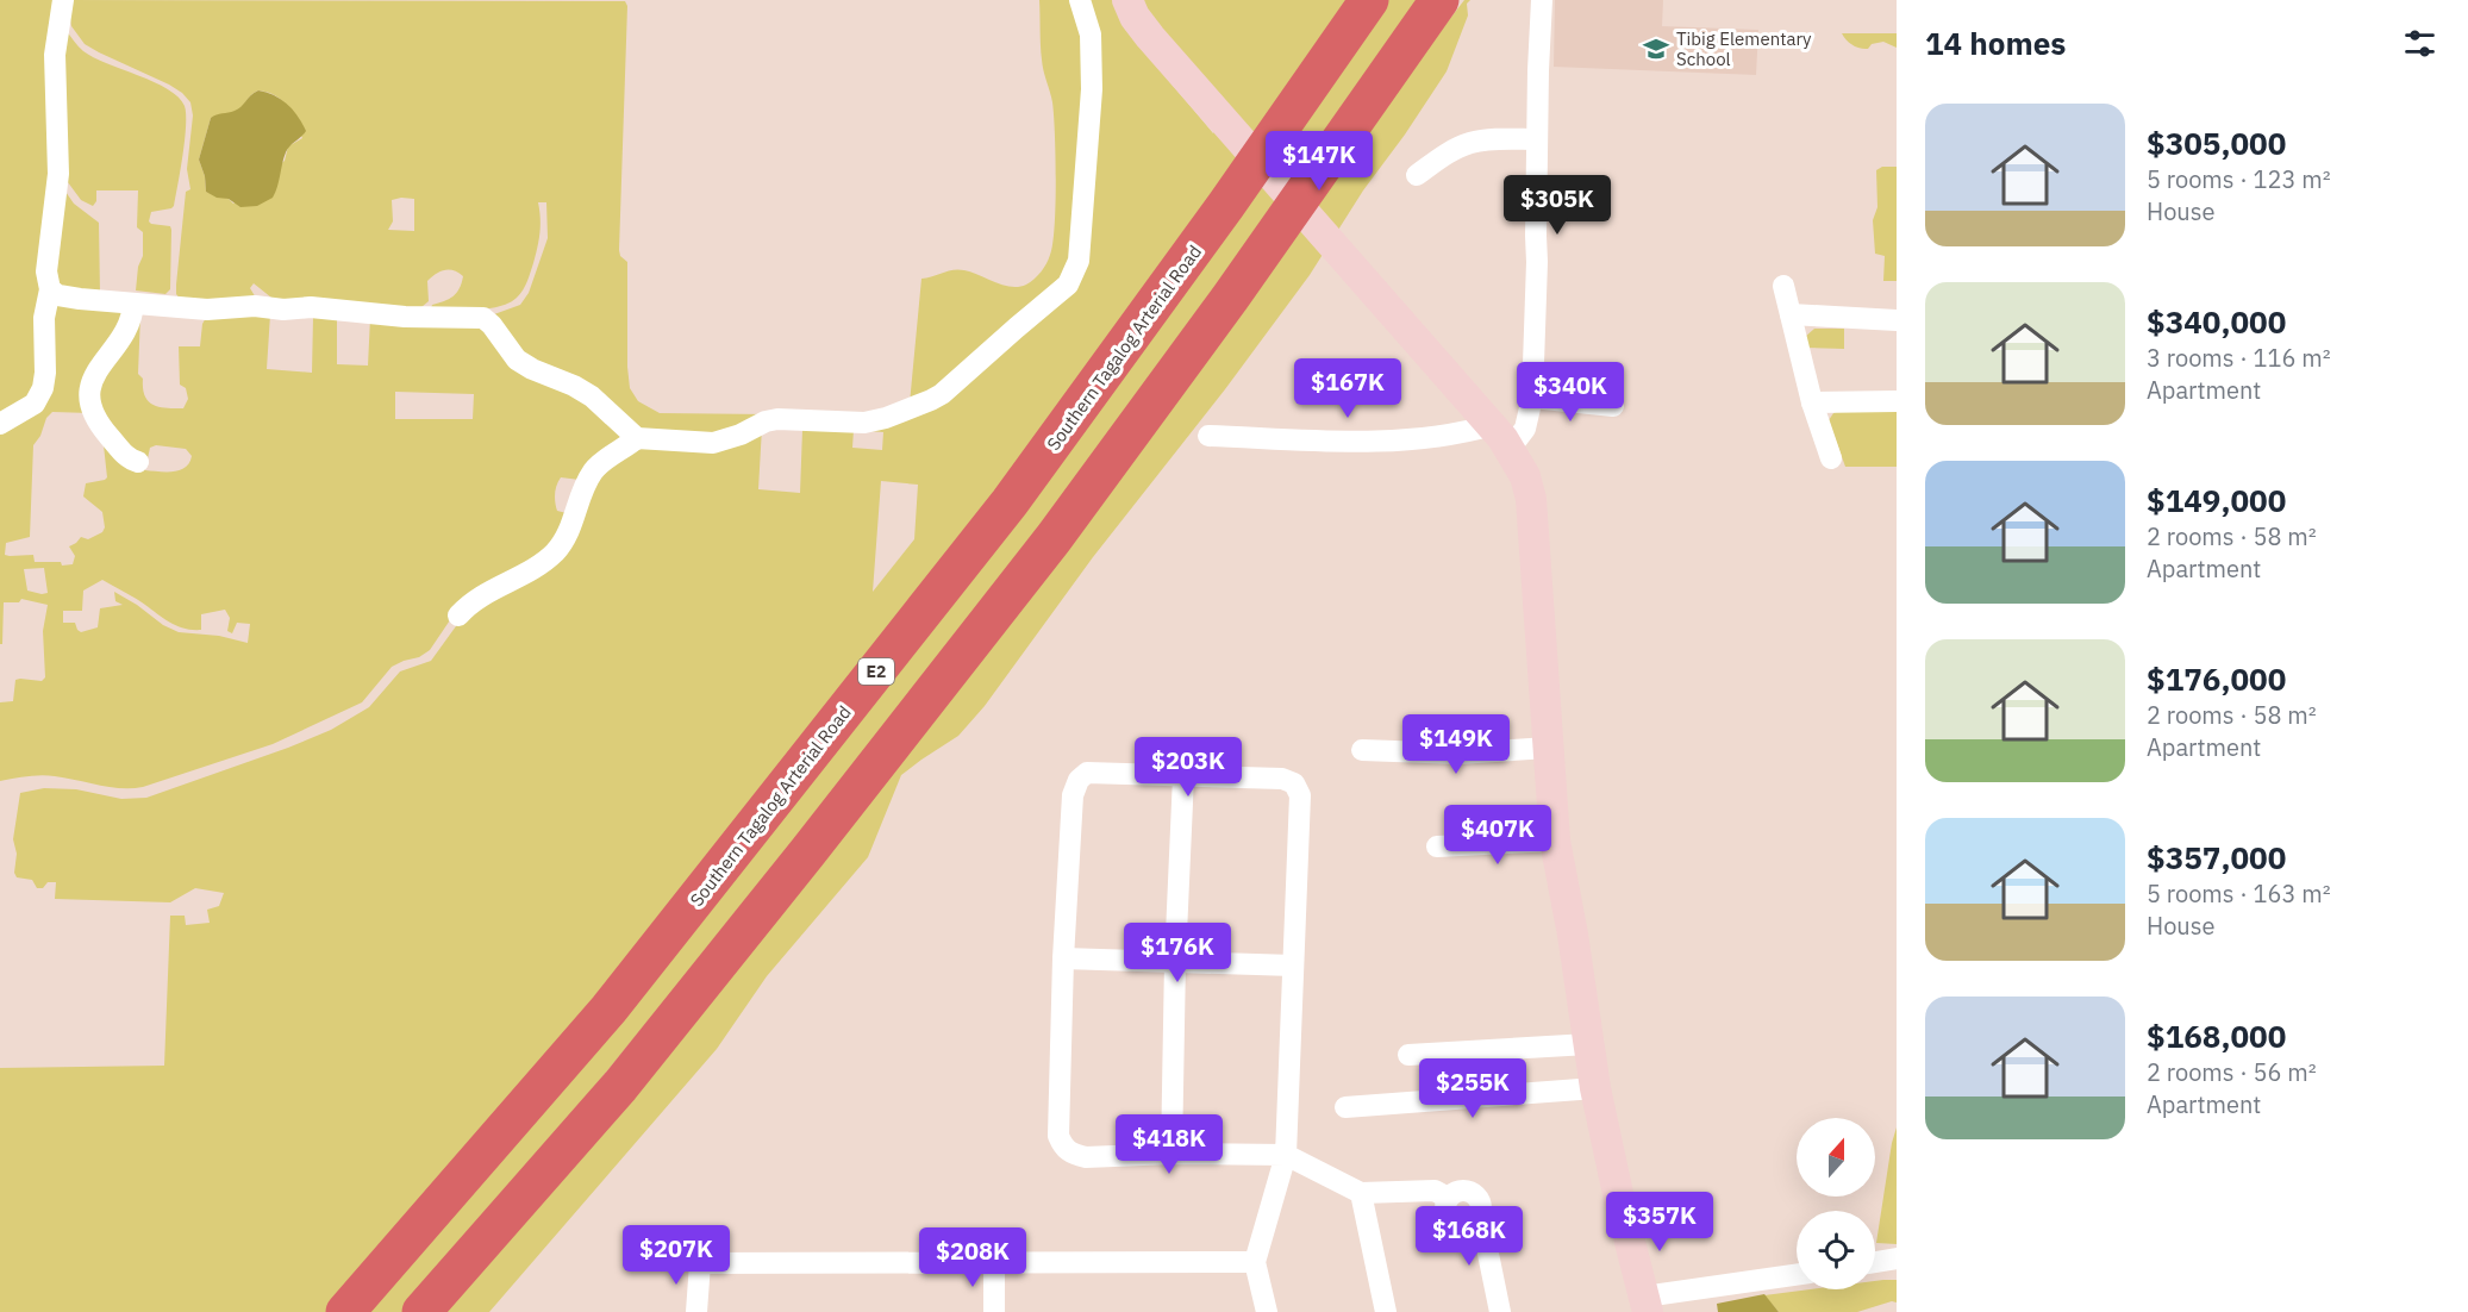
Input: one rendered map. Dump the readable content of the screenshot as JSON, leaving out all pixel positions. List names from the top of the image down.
{
  "streets": {
    "highway": ["Southern Tagalog Arterial Road", "E2"]
  },
  "places": {
    "school or university": ["Tibig Elementary School"]
  },
  "north": "top",
  "page": {
    "heading": "14 homes",
    "list": [
      {
        "name": "$305,000",
        "note": "5 rooms · 123 m² · House"
      },
      {
        "name": "$340,000",
        "note": "3 rooms · 116 m² · Apartment"
      },
      {
        "name": "$149,000",
        "note": "2 rooms · 58 m² · Apartment"
      },
      {
        "name": "$176,000",
        "note": "2 rooms · 58 m² · Apartment"
      },
      {
        "name": "$357,000",
        "note": "5 rooms · 163 m² · House"
      },
      {
        "name": "$168,000",
        "note": "2 rooms · 56 m² · Apartment"
      }
    ],
    "price": [
      "$147K",
      "$305K",
      "$167K",
      "$340K",
      "$149K",
      "$203K",
      "$407K",
      "$176K",
      "$255K",
      "$418K",
      "$357K",
      "$168K",
      "$207K",
      "$208K"
    ]
  }
}
